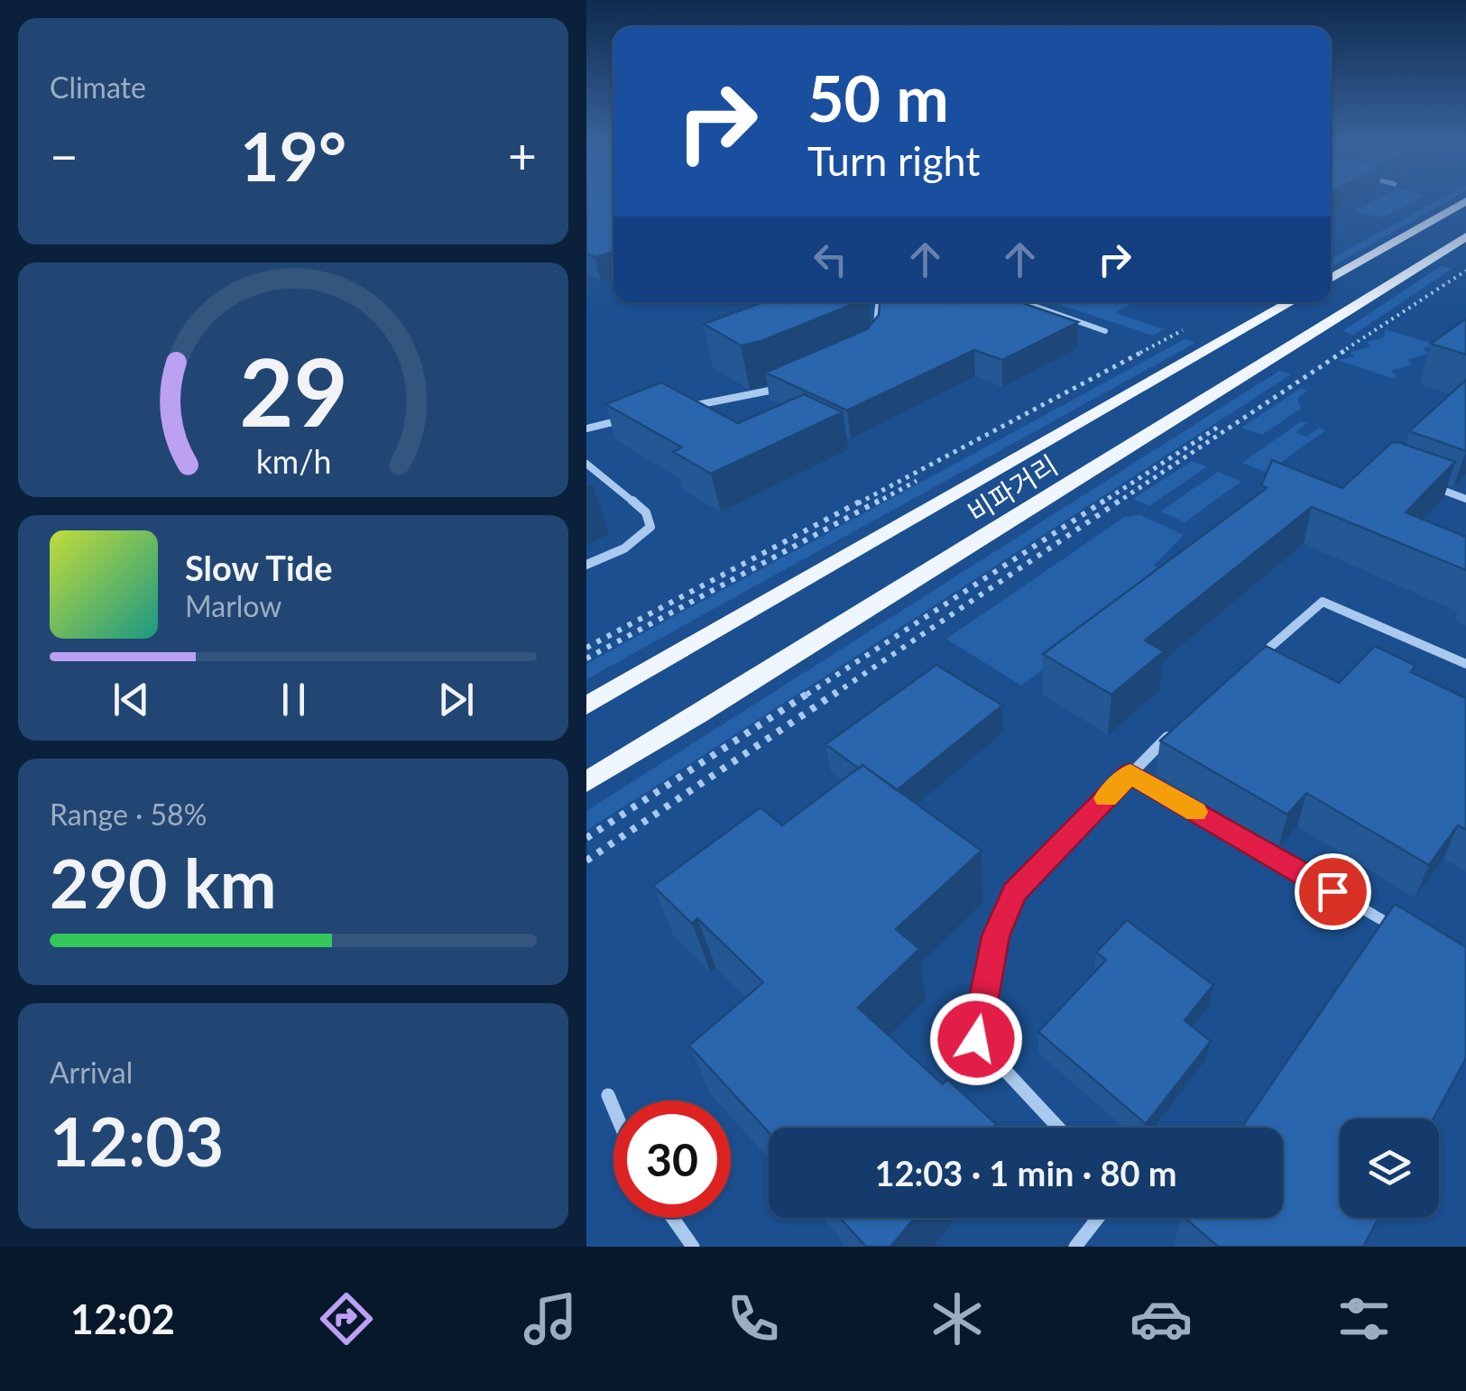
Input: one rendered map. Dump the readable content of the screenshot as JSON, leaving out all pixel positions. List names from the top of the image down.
{
  "streets": {
    "main road": ["비파거리"]
  },
  "page": {
    "tile": [
      "Climate",
      ["Range · 58%", "290 km"],
      ["Arrival", "12:03"]
    ],
    "turn": ["50 m", "Turn right"],
    "heat": ["−", "19°", "+"],
    "song": ["Slow Tide", "Marlow"],
    "limit": "30",
    "trip": "12:03 · 1 min · 80 m",
    "tabs": "12:02",
    "gauge": ["29", "km/h"]
  }
}
